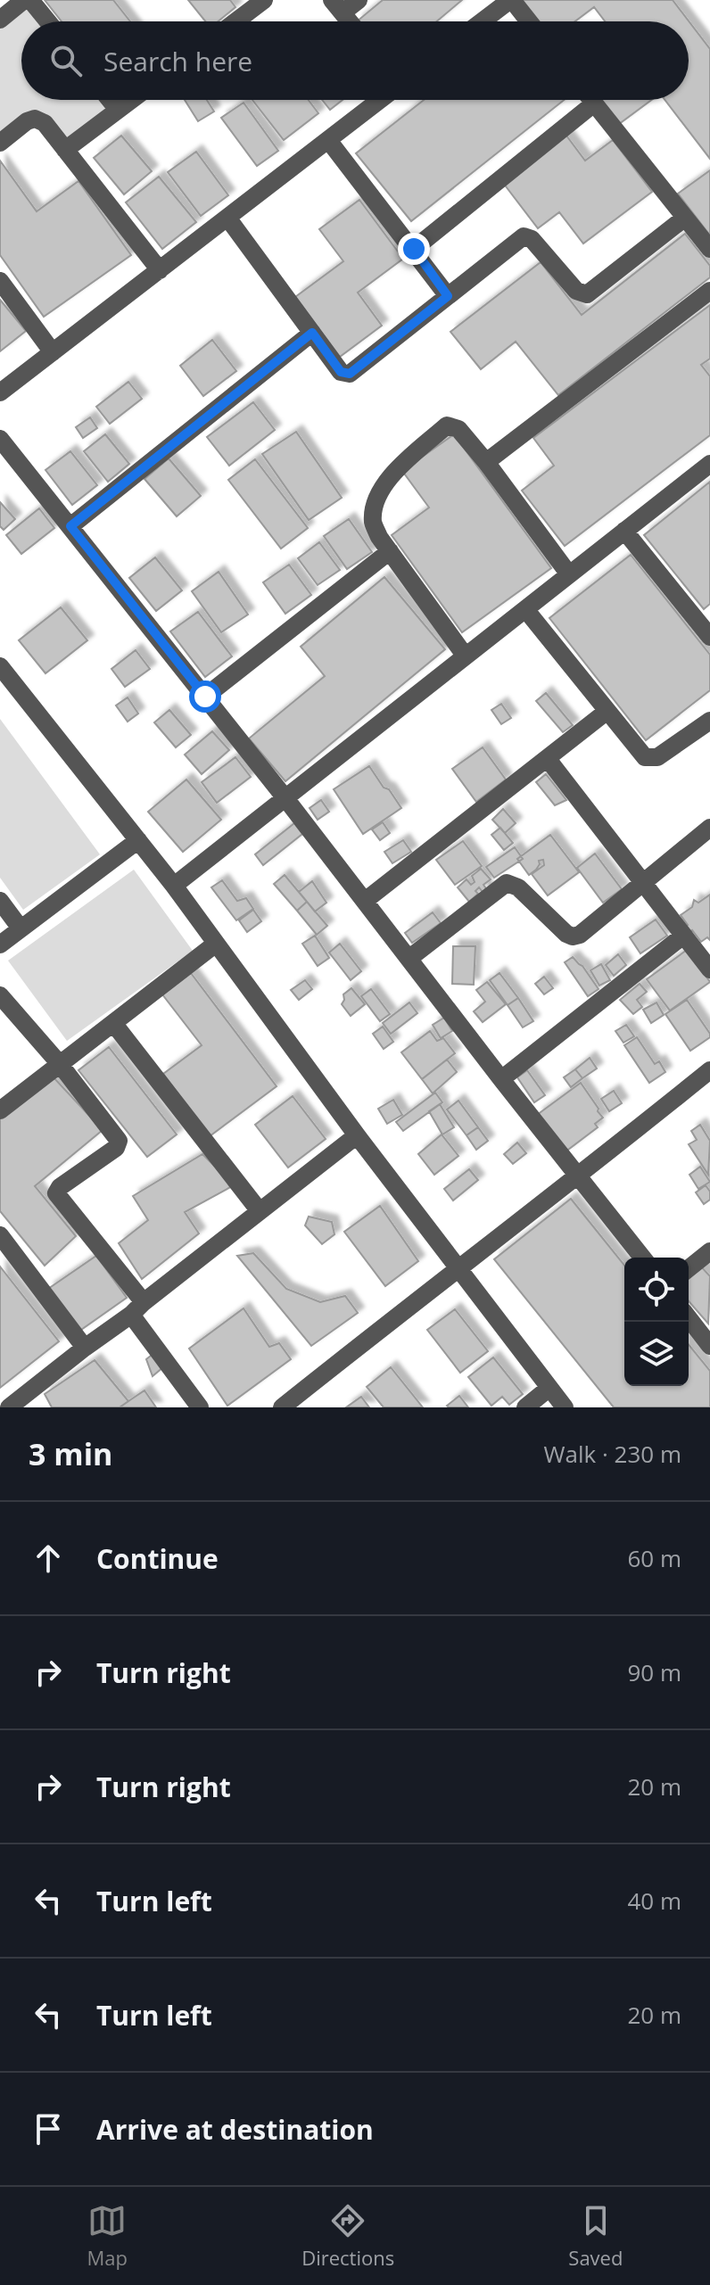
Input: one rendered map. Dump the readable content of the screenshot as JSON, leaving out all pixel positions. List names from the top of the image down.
{
  "page": {
    "search": "Search here",
    "heading": ["3 min", "Walk · 230 m"],
    "list": [
      ["Continue", "60 m"],
      ["Turn right", "90 m"],
      ["Turn right", "20 m"],
      ["Turn left", "40 m"],
      ["Turn left", "20 m"],
      "Arrive at destination"
    ],
    "nav": ["Map", "Directions", "Saved"]
  }
}
